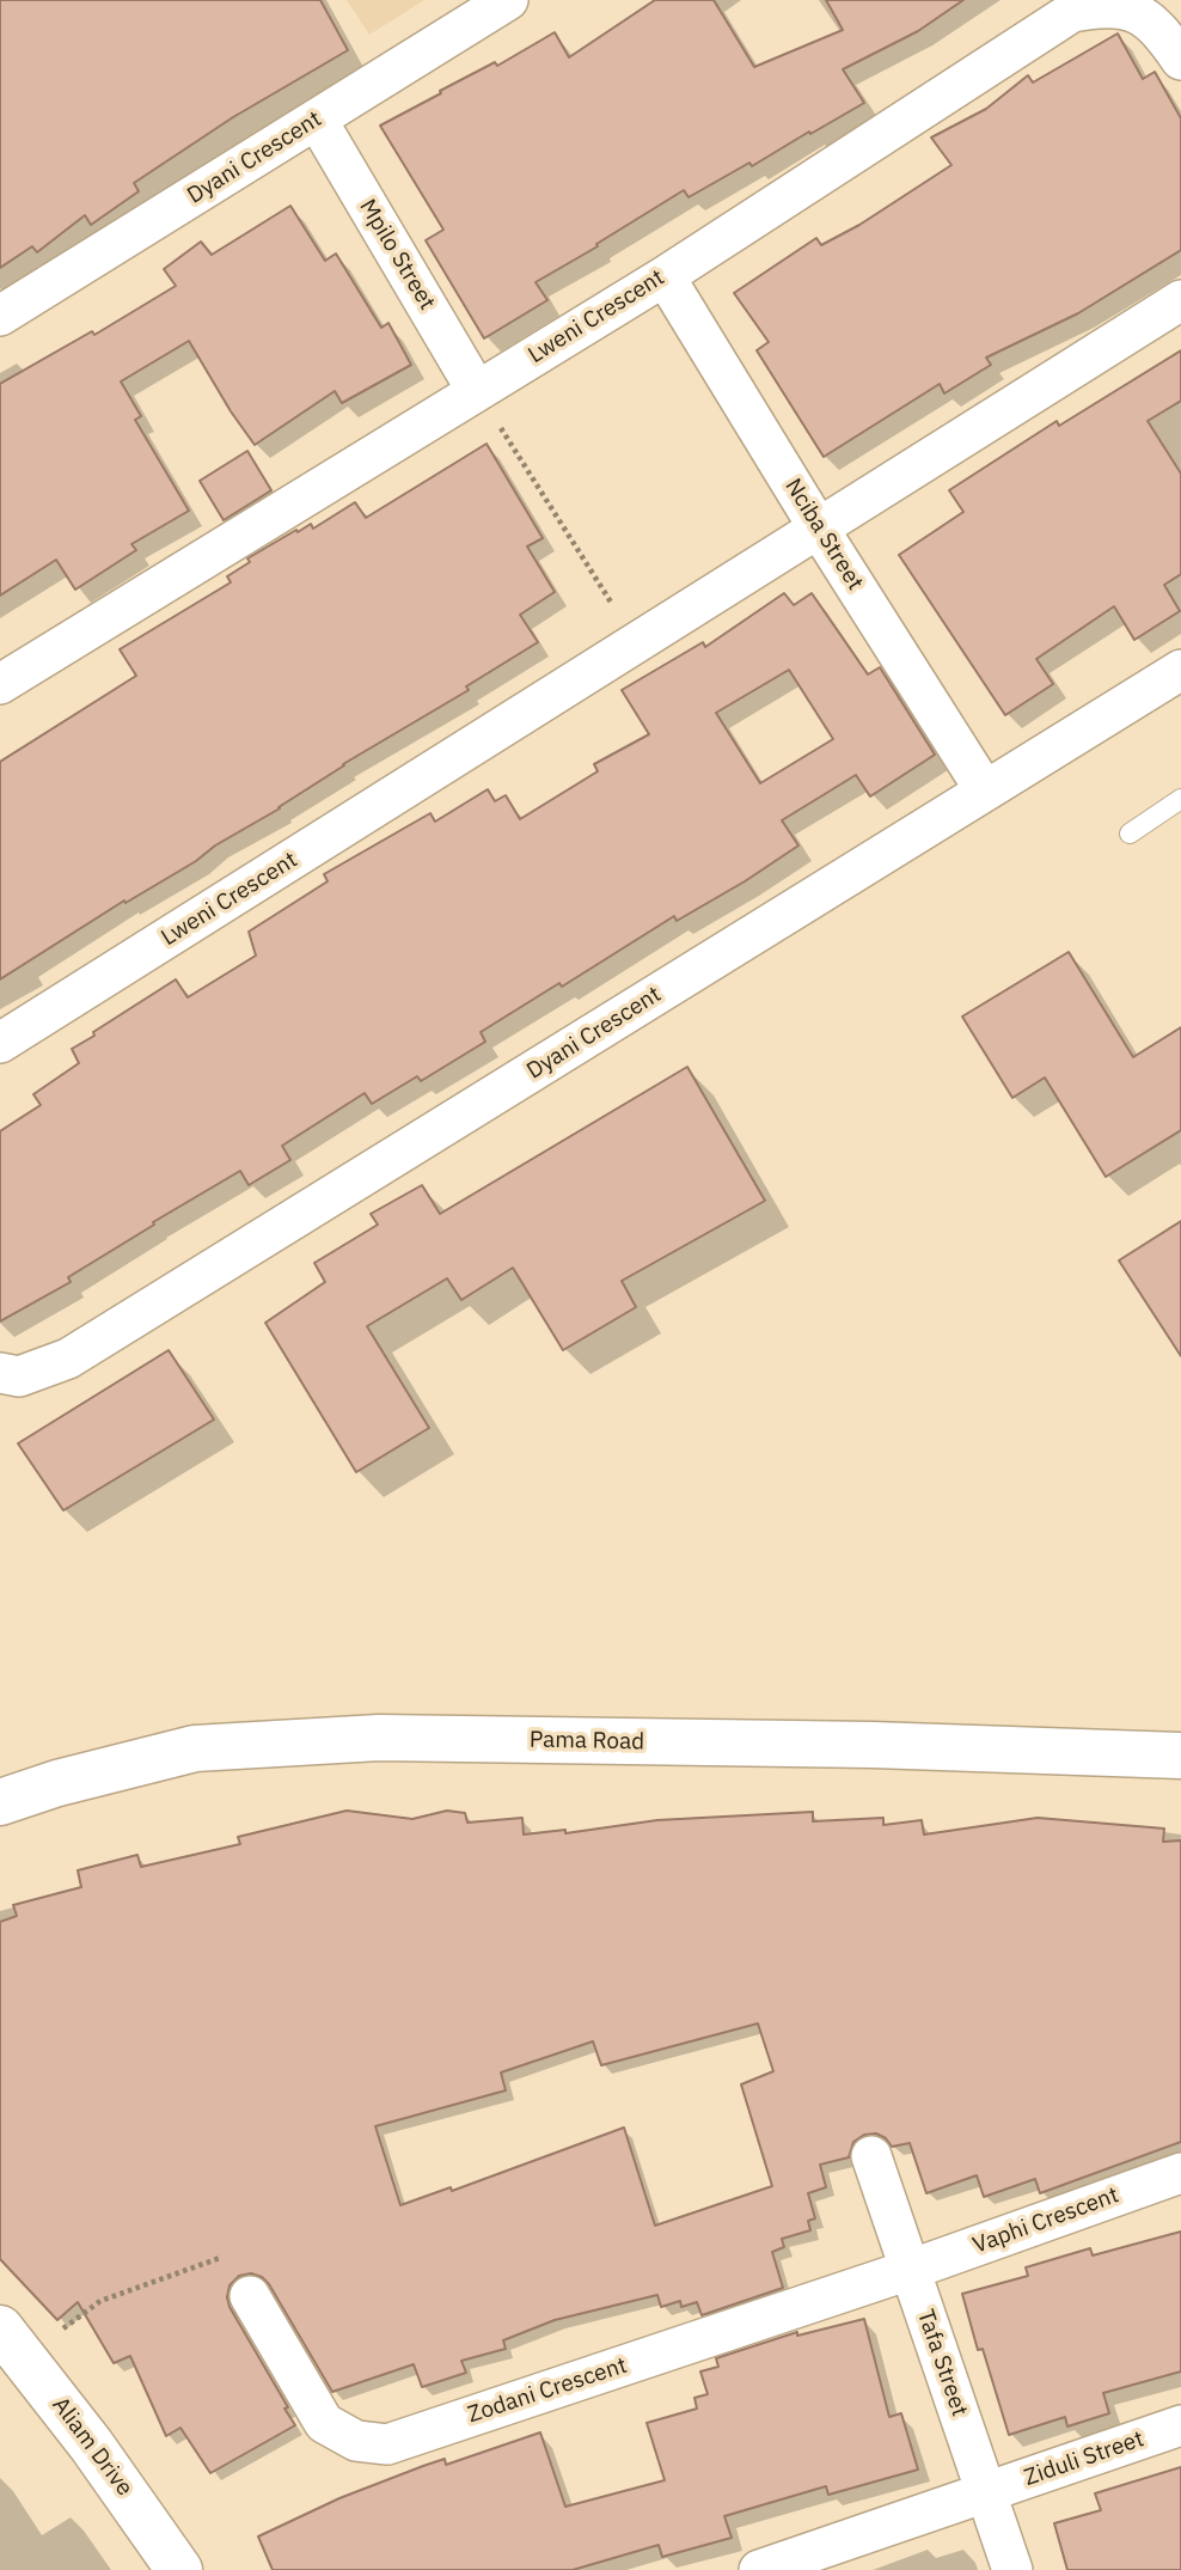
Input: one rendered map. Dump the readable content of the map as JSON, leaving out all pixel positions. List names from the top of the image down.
{
  "streets": {
    "street": [
      "Dyani Crescent",
      "Mpilo Street",
      "Lweni Crescent",
      "Nciba Street",
      "Pama Road",
      "Vaphi Crescent",
      "Tafa Street",
      "Zodani Crescent",
      "Aliam Drive",
      "Ziduli Street"
    ]
  },
  "crossings": [
    ["Dyani Crescent", "Mpilo Street"],
    ["Dyani Crescent", "Nciba Street"],
    ["Mpilo Street", "Lweni Crescent"],
    ["Lweni Crescent", "Nciba Street"],
    ["Vaphi Crescent", "Tafa Street"],
    ["Vaphi Crescent", "Zodani Crescent"],
    ["Tafa Street", "Zodani Crescent"],
    ["Tafa Street", "Ziduli Street"]
  ]
}
